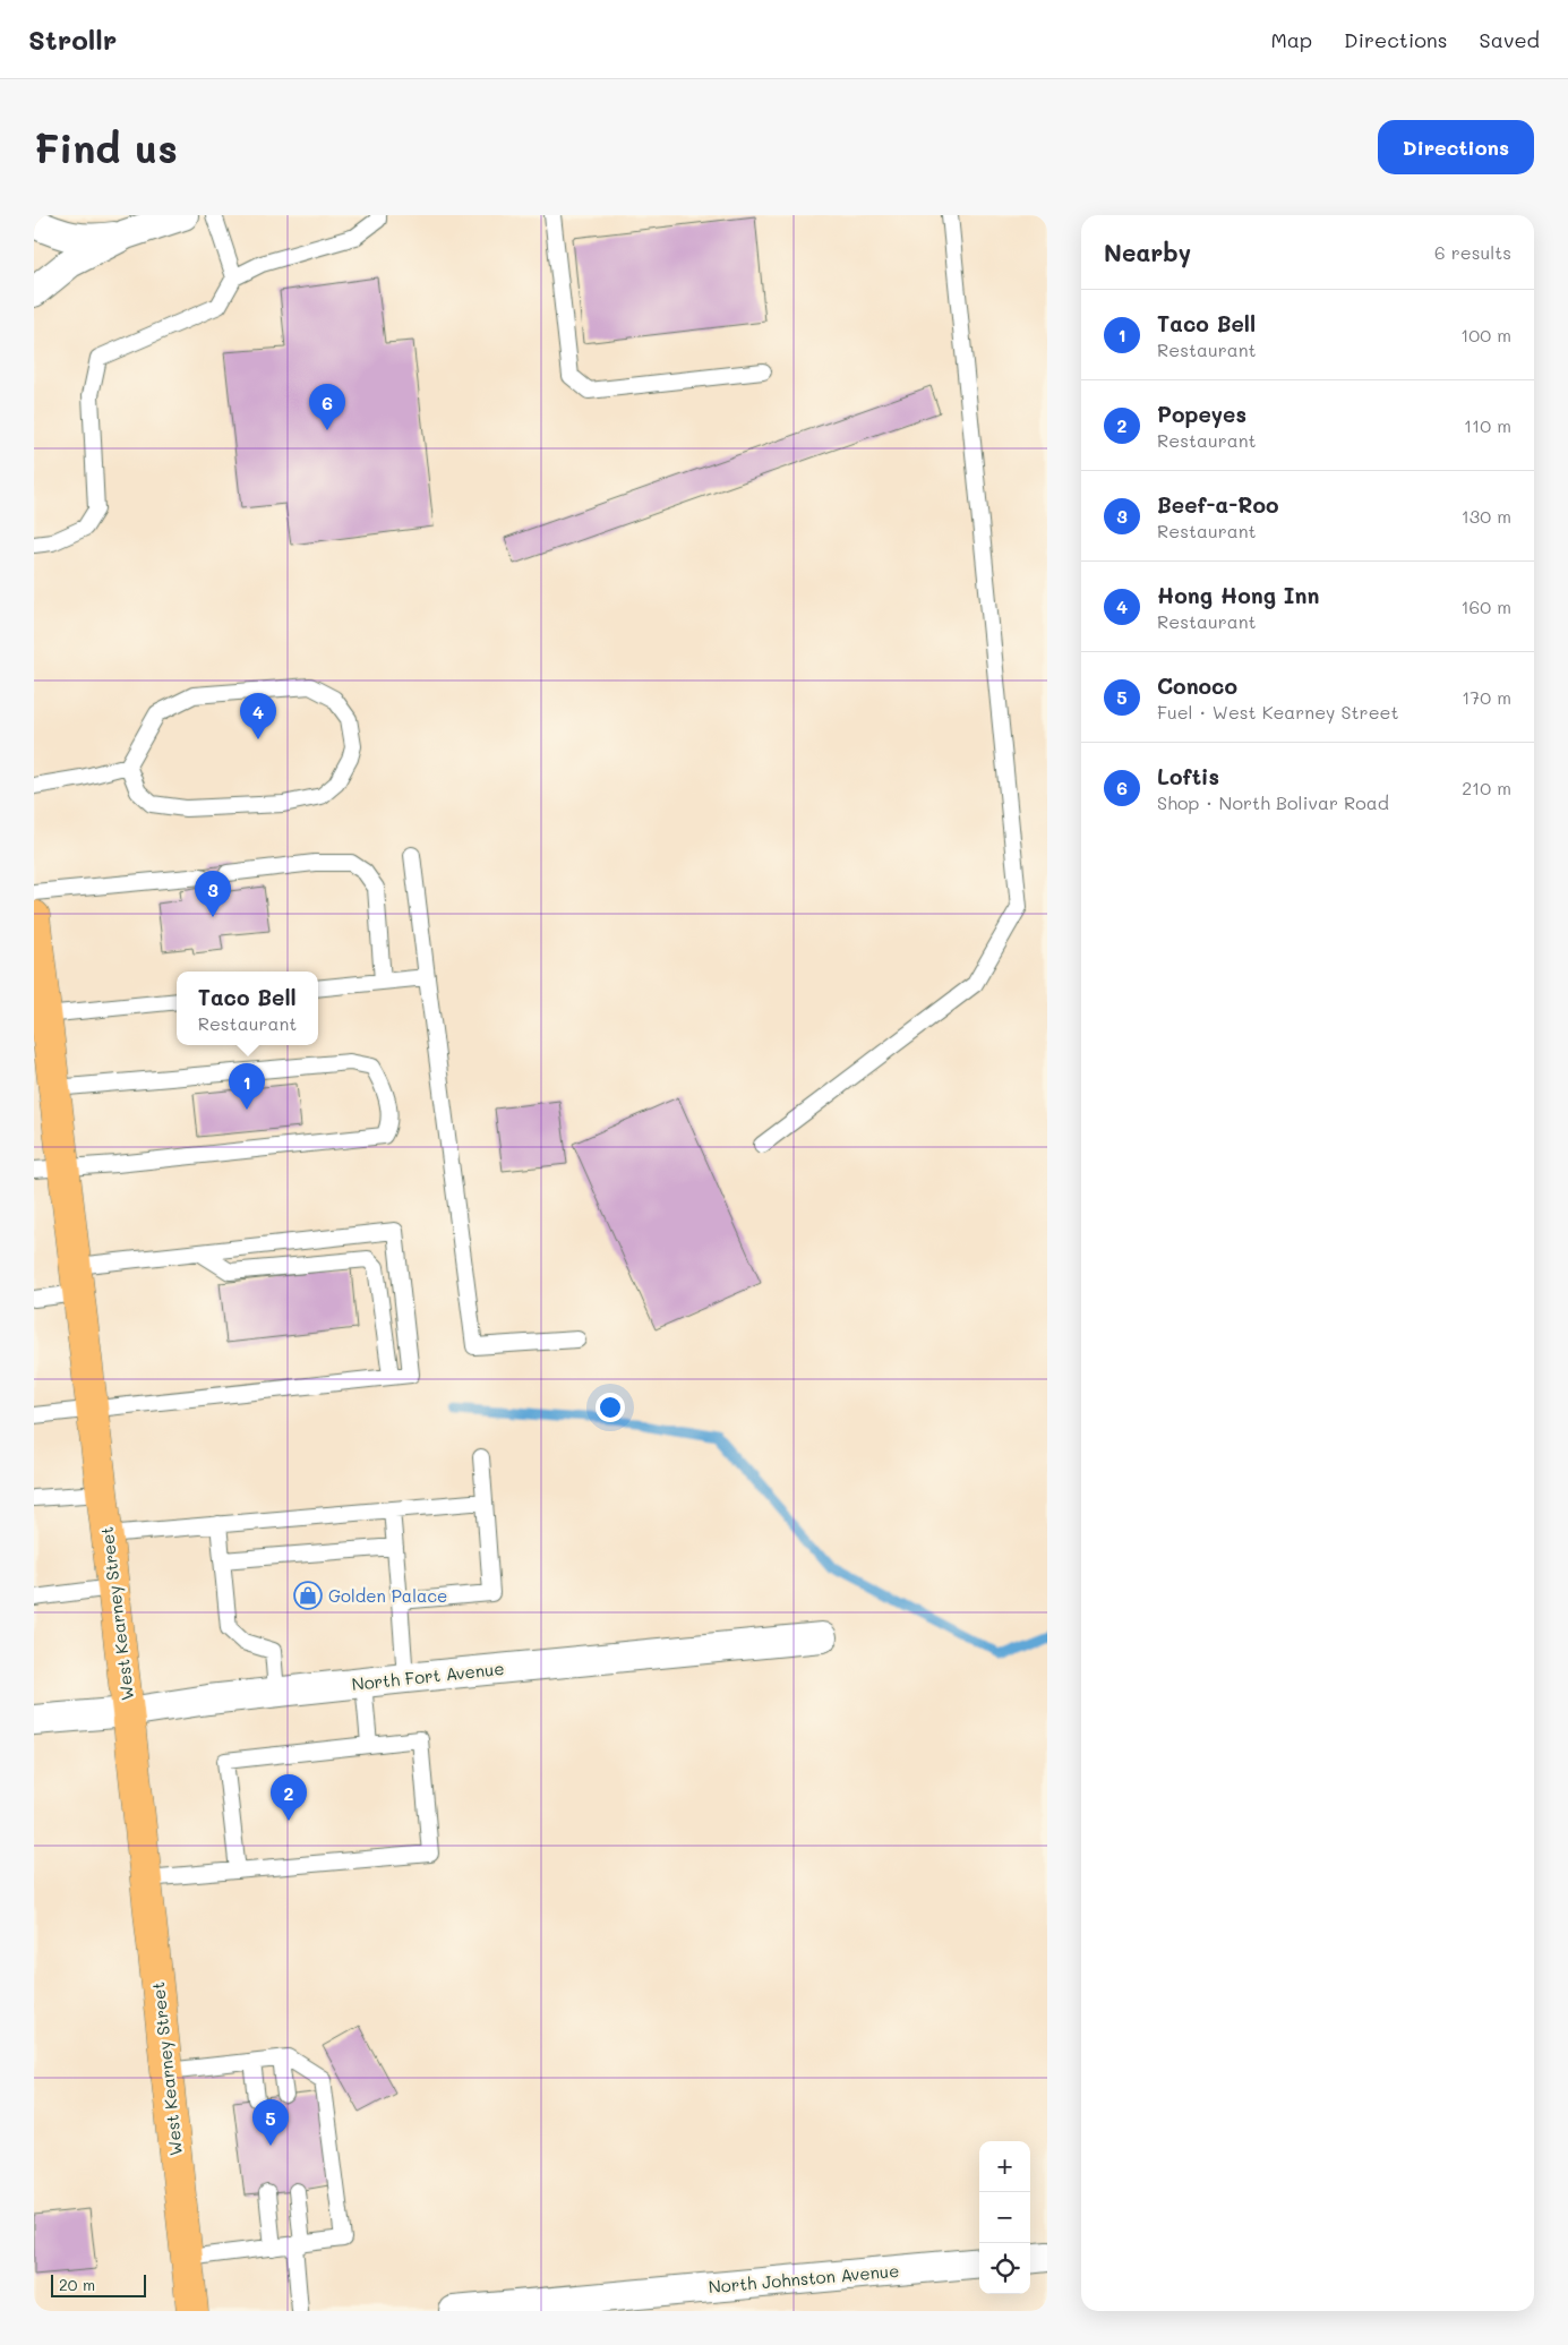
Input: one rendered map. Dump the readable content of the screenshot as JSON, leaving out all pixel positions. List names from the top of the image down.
{
  "streets": {
    "main road": ["West Kearney Street"],
    "street": ["North Fort Avenue", "North Johnston Avenue"]
  },
  "crossings": [
    ["West Kearney Street", "North Fort Avenue"]
  ],
  "places": {
    "shop": ["Golden Palace"]
  },
  "scale_bar": "20 m",
  "page": {
    "header": "Strollr",
    "nav": ["Map", "Directions", "Saved"],
    "buttons": "Directions",
    "title": "Find us",
    "heading": ["Nearby", "6 results"],
    "list": [
      {
        "mark": "1",
        "name": "Taco Bell",
        "note": "Restaurant",
        "value": "100 m"
      },
      {
        "mark": "2",
        "name": "Popeyes",
        "note": "Restaurant",
        "value": "110 m"
      },
      {
        "mark": "3",
        "name": "Beef-a-Roo",
        "note": "Restaurant",
        "value": "130 m"
      },
      {
        "mark": "4",
        "name": "Hong Hong Inn",
        "note": "Restaurant",
        "value": "160 m"
      },
      {
        "mark": "5",
        "name": "Conoco",
        "note": "Fuel · West Kearney Street",
        "value": "170 m"
      },
      {
        "mark": "6",
        "name": "Loftis",
        "note": "Shop · North Bolivar Road",
        "value": "210 m"
      }
    ],
    "pins": [
      "6",
      "4",
      "3",
      "1",
      "2",
      "5"
    ],
    "popup": ["Taco Bell", "Restaurant"],
    "map_buttons": ["+", "−"],
    "scale": "20 m"
  }
}
